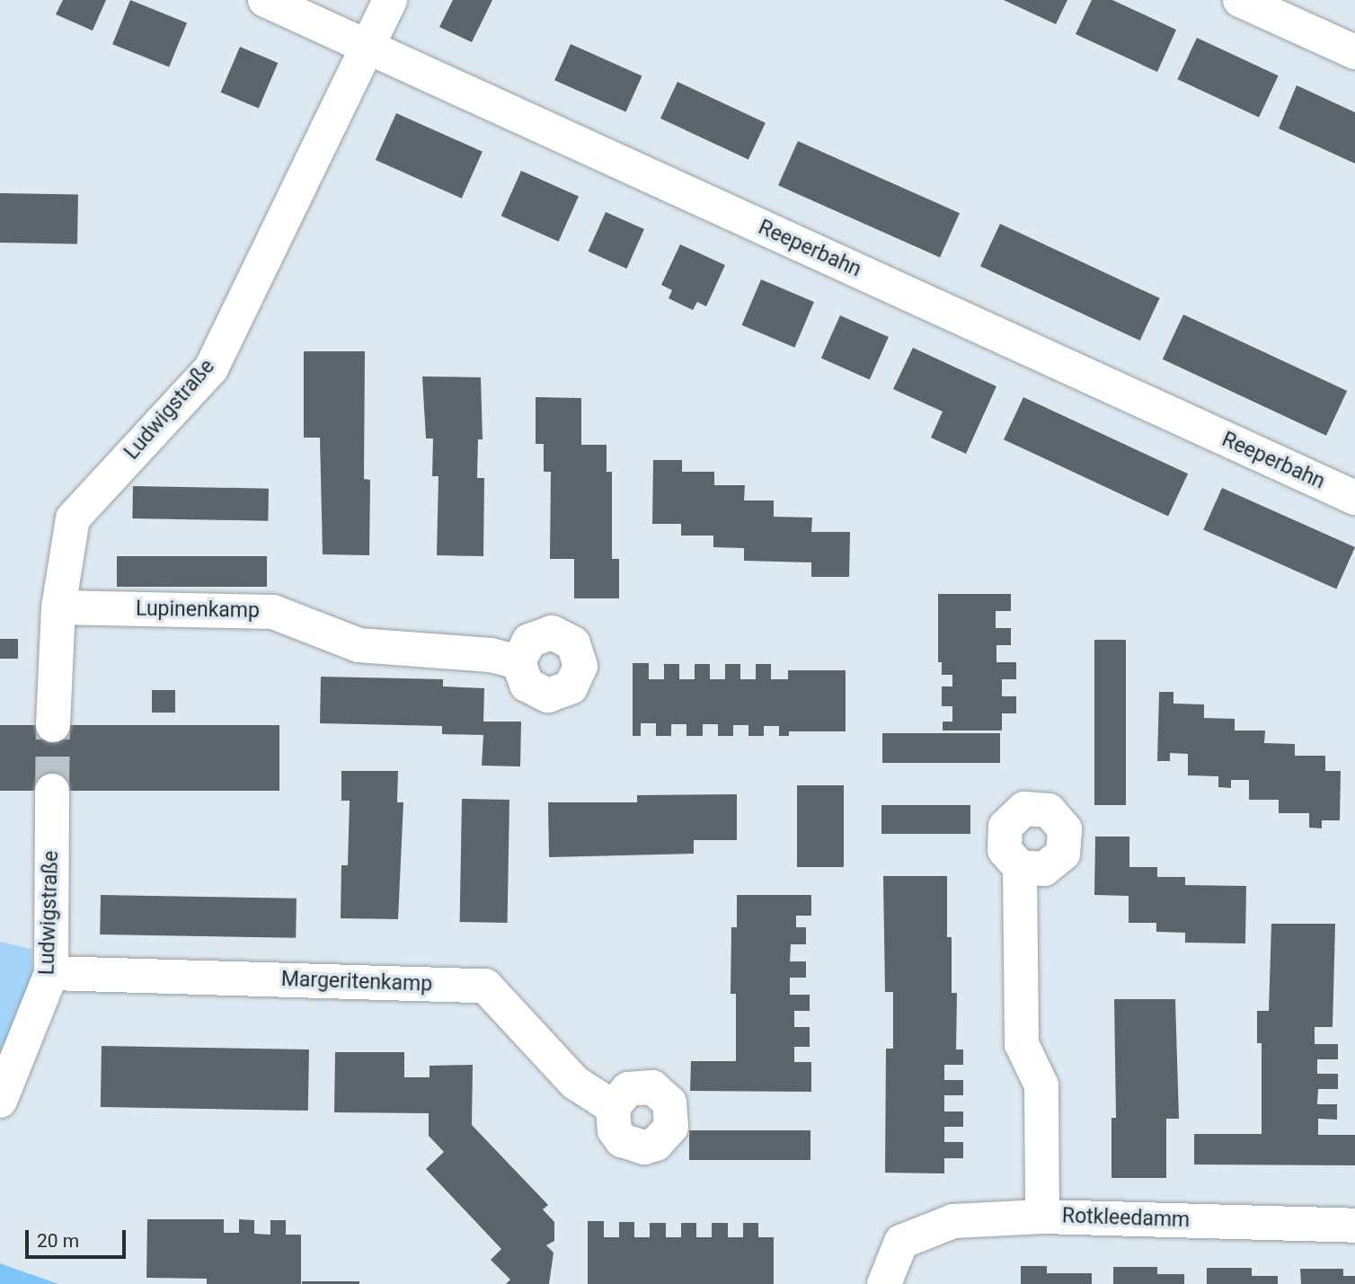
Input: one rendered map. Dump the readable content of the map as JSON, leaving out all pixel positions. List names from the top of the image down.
{
  "streets": {
    "street": [
      "Reeperbahn",
      "Ludwigstraße",
      "Lupinenkamp",
      "Margeritenkamp",
      "Rotkleedamm"
    ]
  },
  "crossings": [
    ["Reeperbahn", "Ludwigstraße"],
    ["Ludwigstraße", "Lupinenkamp"],
    ["Ludwigstraße", "Margeritenkamp"]
  ],
  "scale_bar": "20 m"
}
